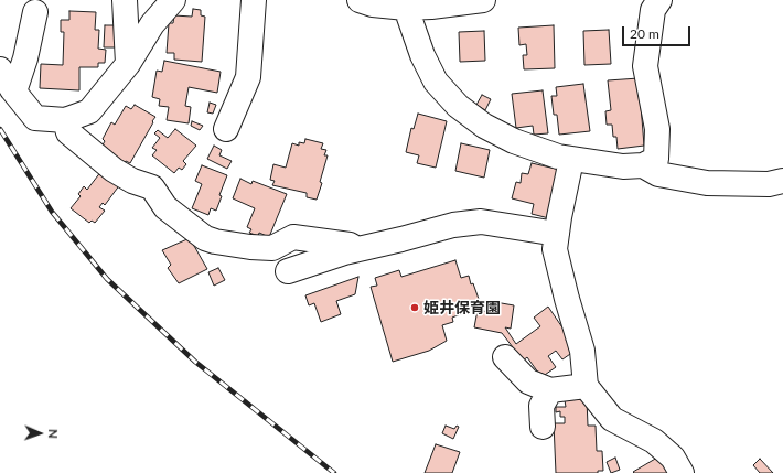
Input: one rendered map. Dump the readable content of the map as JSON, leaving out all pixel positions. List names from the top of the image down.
{
  "places": ["姫井保育園"],
  "scale_bar": "20 m",
  "north": "right"
}
